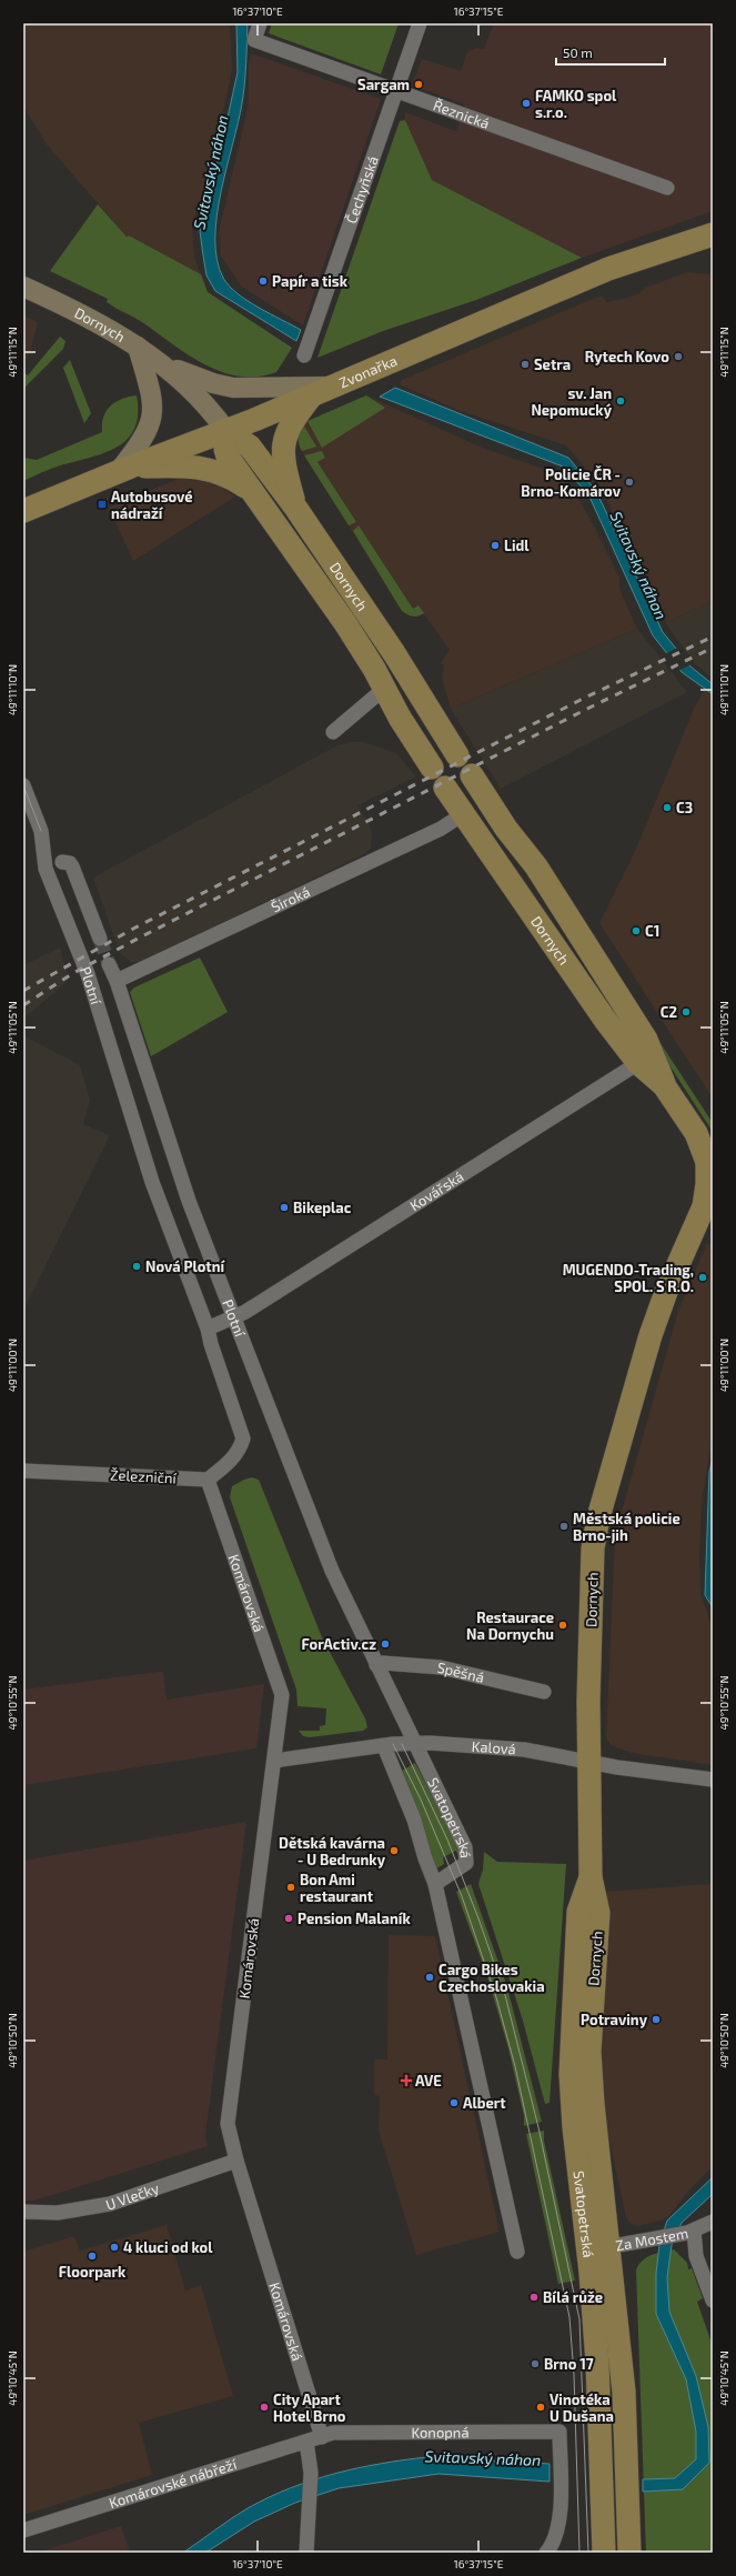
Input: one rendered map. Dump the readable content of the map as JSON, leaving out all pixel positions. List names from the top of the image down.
{
  "streets": {
    "main road": ["Dornych", "Zvonařka", "Svatopetrská"],
    "street": [
      "Řeznická",
      "Čechyňská",
      "Široká",
      "Plotní",
      "Kovářská",
      "Železniční",
      "Komárovská",
      "Spěšná",
      "Kalová",
      "U Vlečky",
      "Za Mostem",
      "Konopná",
      "Komárovské nábřeží"
    ]
  },
  "crossings": [
    ["Řeznická", "Čechyňská"],
    ["Dornych", "Zvonařka"],
    ["Dornych", "Široká"],
    ["Dornych", "Kovářská"],
    ["Dornych", "Kalová"],
    ["Dornych", "Svatopetrská"],
    ["Široká", "Plotní"],
    ["Plotní", "Kovářská"],
    ["Plotní", "Železniční"],
    ["Plotní", "Komárovská"],
    ["Plotní", "Spěšná"],
    ["Plotní", "Svatopetrská"],
    ["Železniční", "Komárovská"],
    ["Komárovská", "Kalová"],
    ["Komárovská", "U Vlečky"],
    ["Komárovská", "Konopná"],
    ["Komárovská", "Komárovské nábřeží"],
    ["Spěšná", "Svatopetrská"],
    ["Kalová", "Svatopetrská"],
    ["Svatopetrská", "Za Mostem"],
    ["Konopná", "Komárovské nábřeží"]
  ],
  "water": ["Svitavský náhon"],
  "places": {
    "other": [
      "Sargam",
      "FAMKO spol s.r.o.",
      "Papír a tisk",
      "Rytech Kovo",
      "Setra",
      "sv. Jan Nepomucký",
      "Policie ČR - Brno-Komárov",
      "Lidl",
      "C3",
      "C1",
      "C2",
      "Bikeplac",
      "Nová Plotní",
      "MUGENDO-Trading, SPOL. S R.O.",
      "Městská policie Brno-jih",
      "Restaurace Na Dornychu",
      "ForActiv.cz",
      "Dětská kavárna - U Bedrunky",
      "Bon Ami restaurant",
      "Pension Malaník",
      "Cargo Bikes Czechoslovakia",
      "Potraviny",
      "Albert",
      "4 kluci od kol",
      "Floorpark",
      "Bílá růže",
      "Brno 17",
      "City Apart Hotel Brno",
      "Vinotéka U Dušana"
    ],
    "transit": ["Autobusové nádraží"],
    "health": ["AVE"]
  },
  "scale_bar": "50 m",
  "coordinates": [
    "16°37'10\"E",
    "16°37'15\"E",
    "49°11'15\"N",
    "49°11'10\"N",
    "49°11'05\"N",
    "49°11'00\"N",
    "49°10'55\"N",
    "49°10'50\"N",
    "49°10'45\"N"
  ]
}
